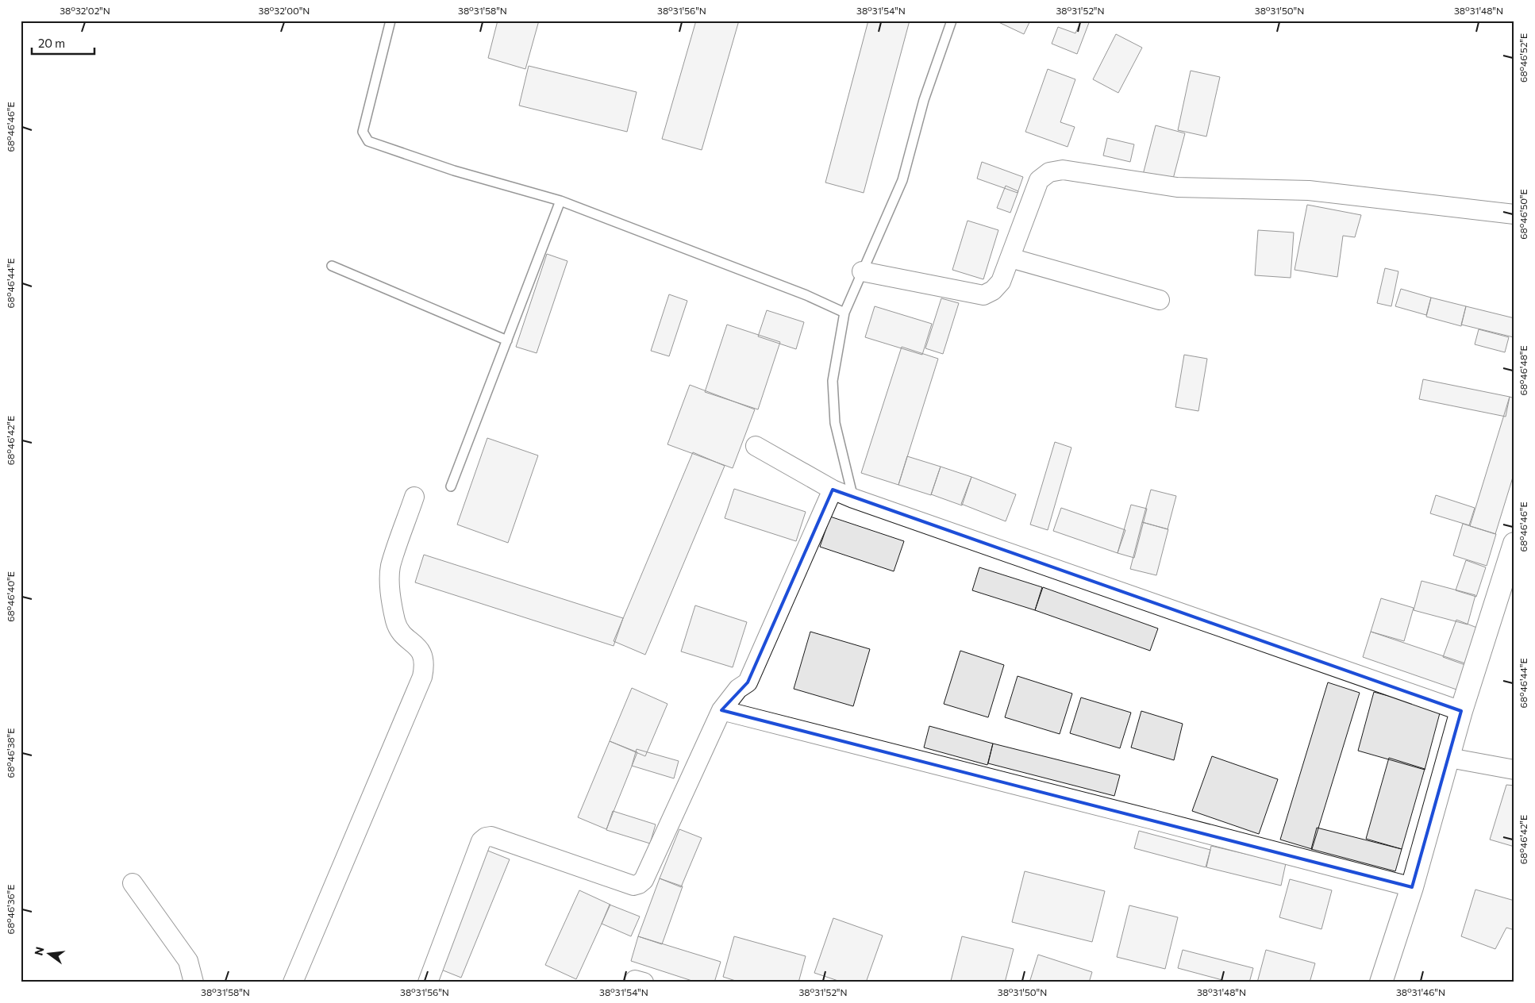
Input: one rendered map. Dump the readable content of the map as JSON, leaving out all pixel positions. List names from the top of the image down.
{
  "scale_bar": "20 m",
  "north": "left",
  "coordinates": [
    "38°32'02\"N",
    "38°32'00\"N",
    "38°31'58\"N",
    "38°31'56\"N",
    "38°31'54\"N",
    "38°31'52\"N",
    "38°31'50\"N",
    "38°31'48\"N",
    "68°46'52\"E",
    "68°46'46\"E",
    "68°46'50\"E",
    "68°46'44\"E",
    "68°46'48\"E",
    "68°46'42\"E",
    "68°46'40\"E",
    "68°46'38\"E",
    "68°46'36\"E",
    "38°31'46\"N"
  ]
}
